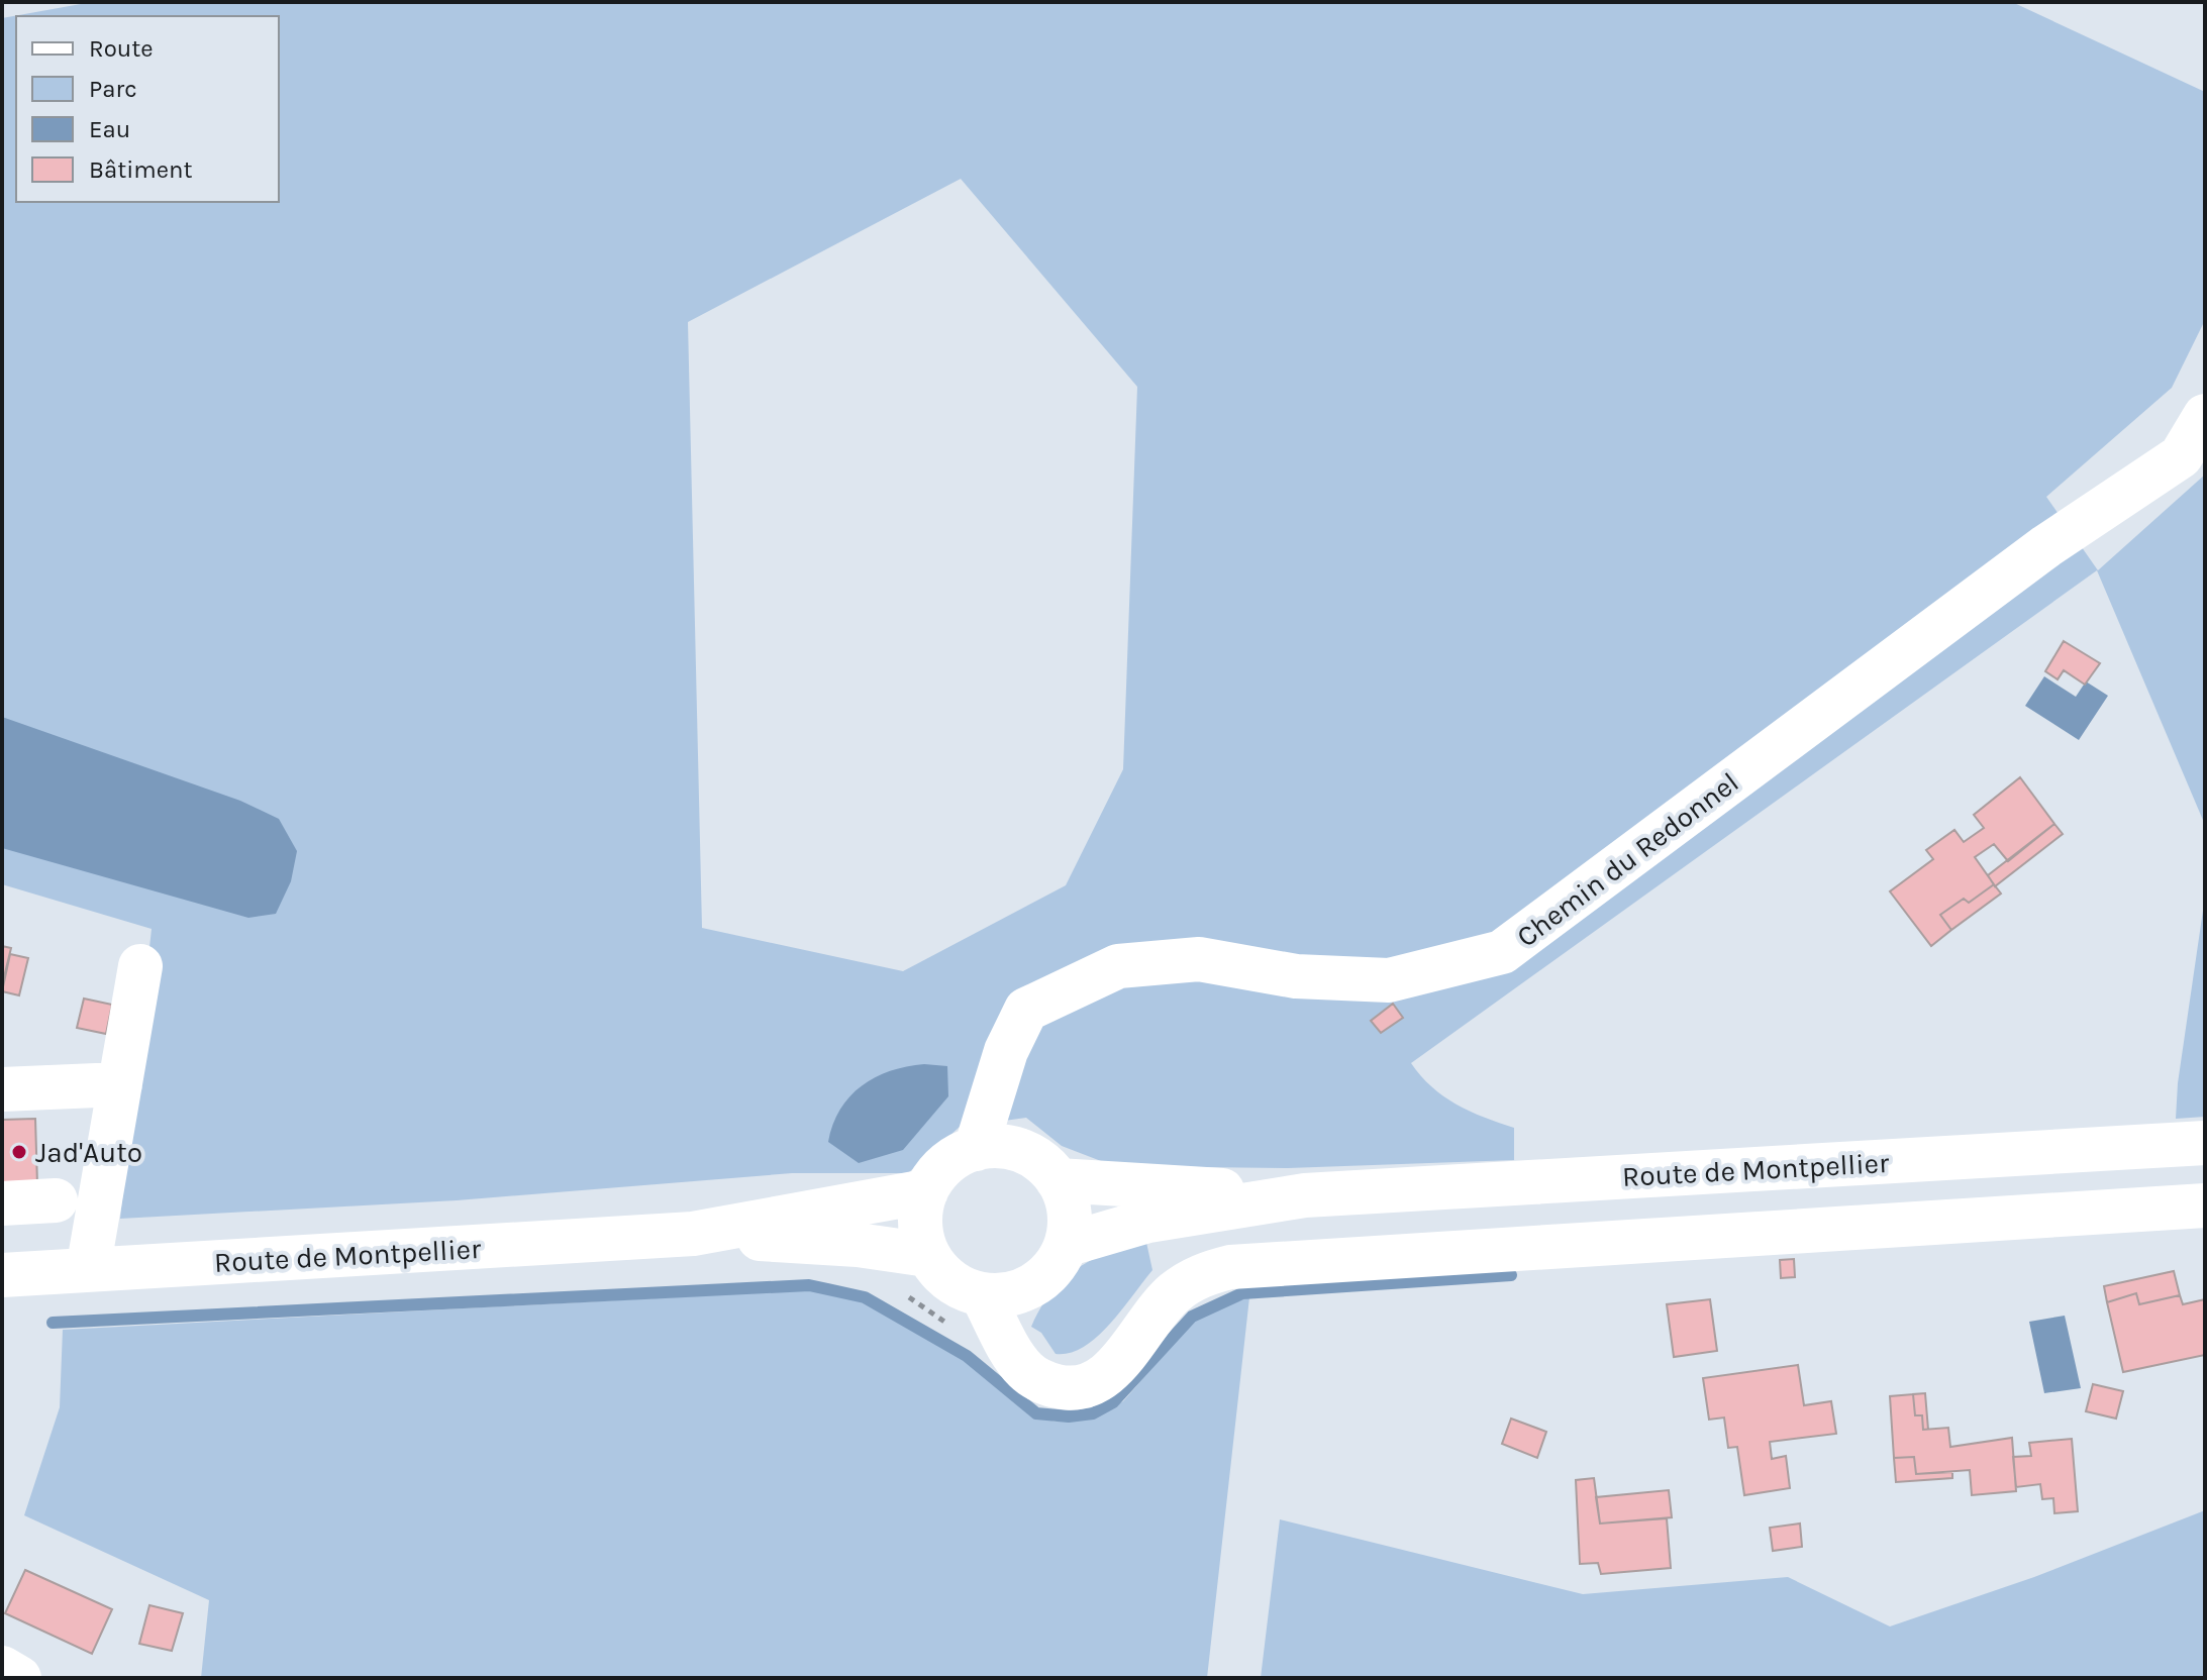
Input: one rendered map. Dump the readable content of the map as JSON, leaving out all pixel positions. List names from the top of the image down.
{
  "streets": {
    "street": ["Chemin du Redonnel", "Route de Montpellier"]
  },
  "crossings": [
    ["Chemin du Redonnel", "Route de Montpellier"]
  ],
  "places": ["Jad'Auto"],
  "legend": [
    "Route",
    "Parc",
    "Eau",
    "Bâtiment"
  ]
}
